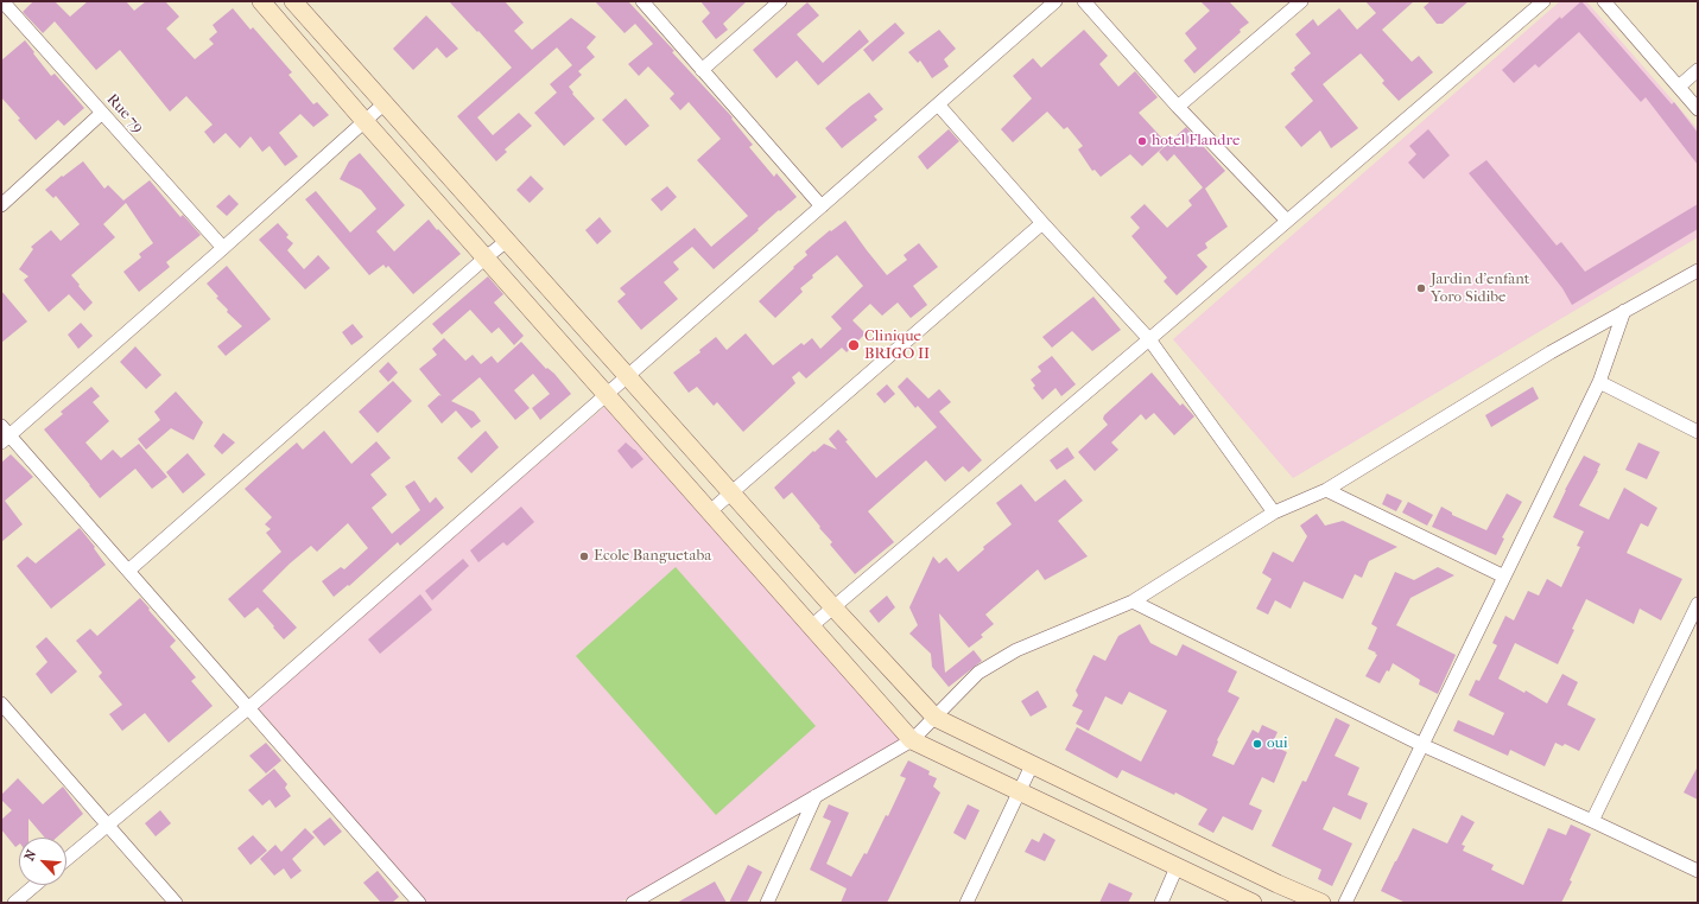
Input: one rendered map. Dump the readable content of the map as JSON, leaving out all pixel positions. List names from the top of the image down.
{
  "streets": {
    "street": ["Rue 79"]
  },
  "places": [
    "hotel Flandre",
    "Jardin d'enfant Yoro Sidibe",
    "Clinique BRIGO II",
    "Ecole Banguetaba",
    "oui"
  ],
  "north": "top left"
}
